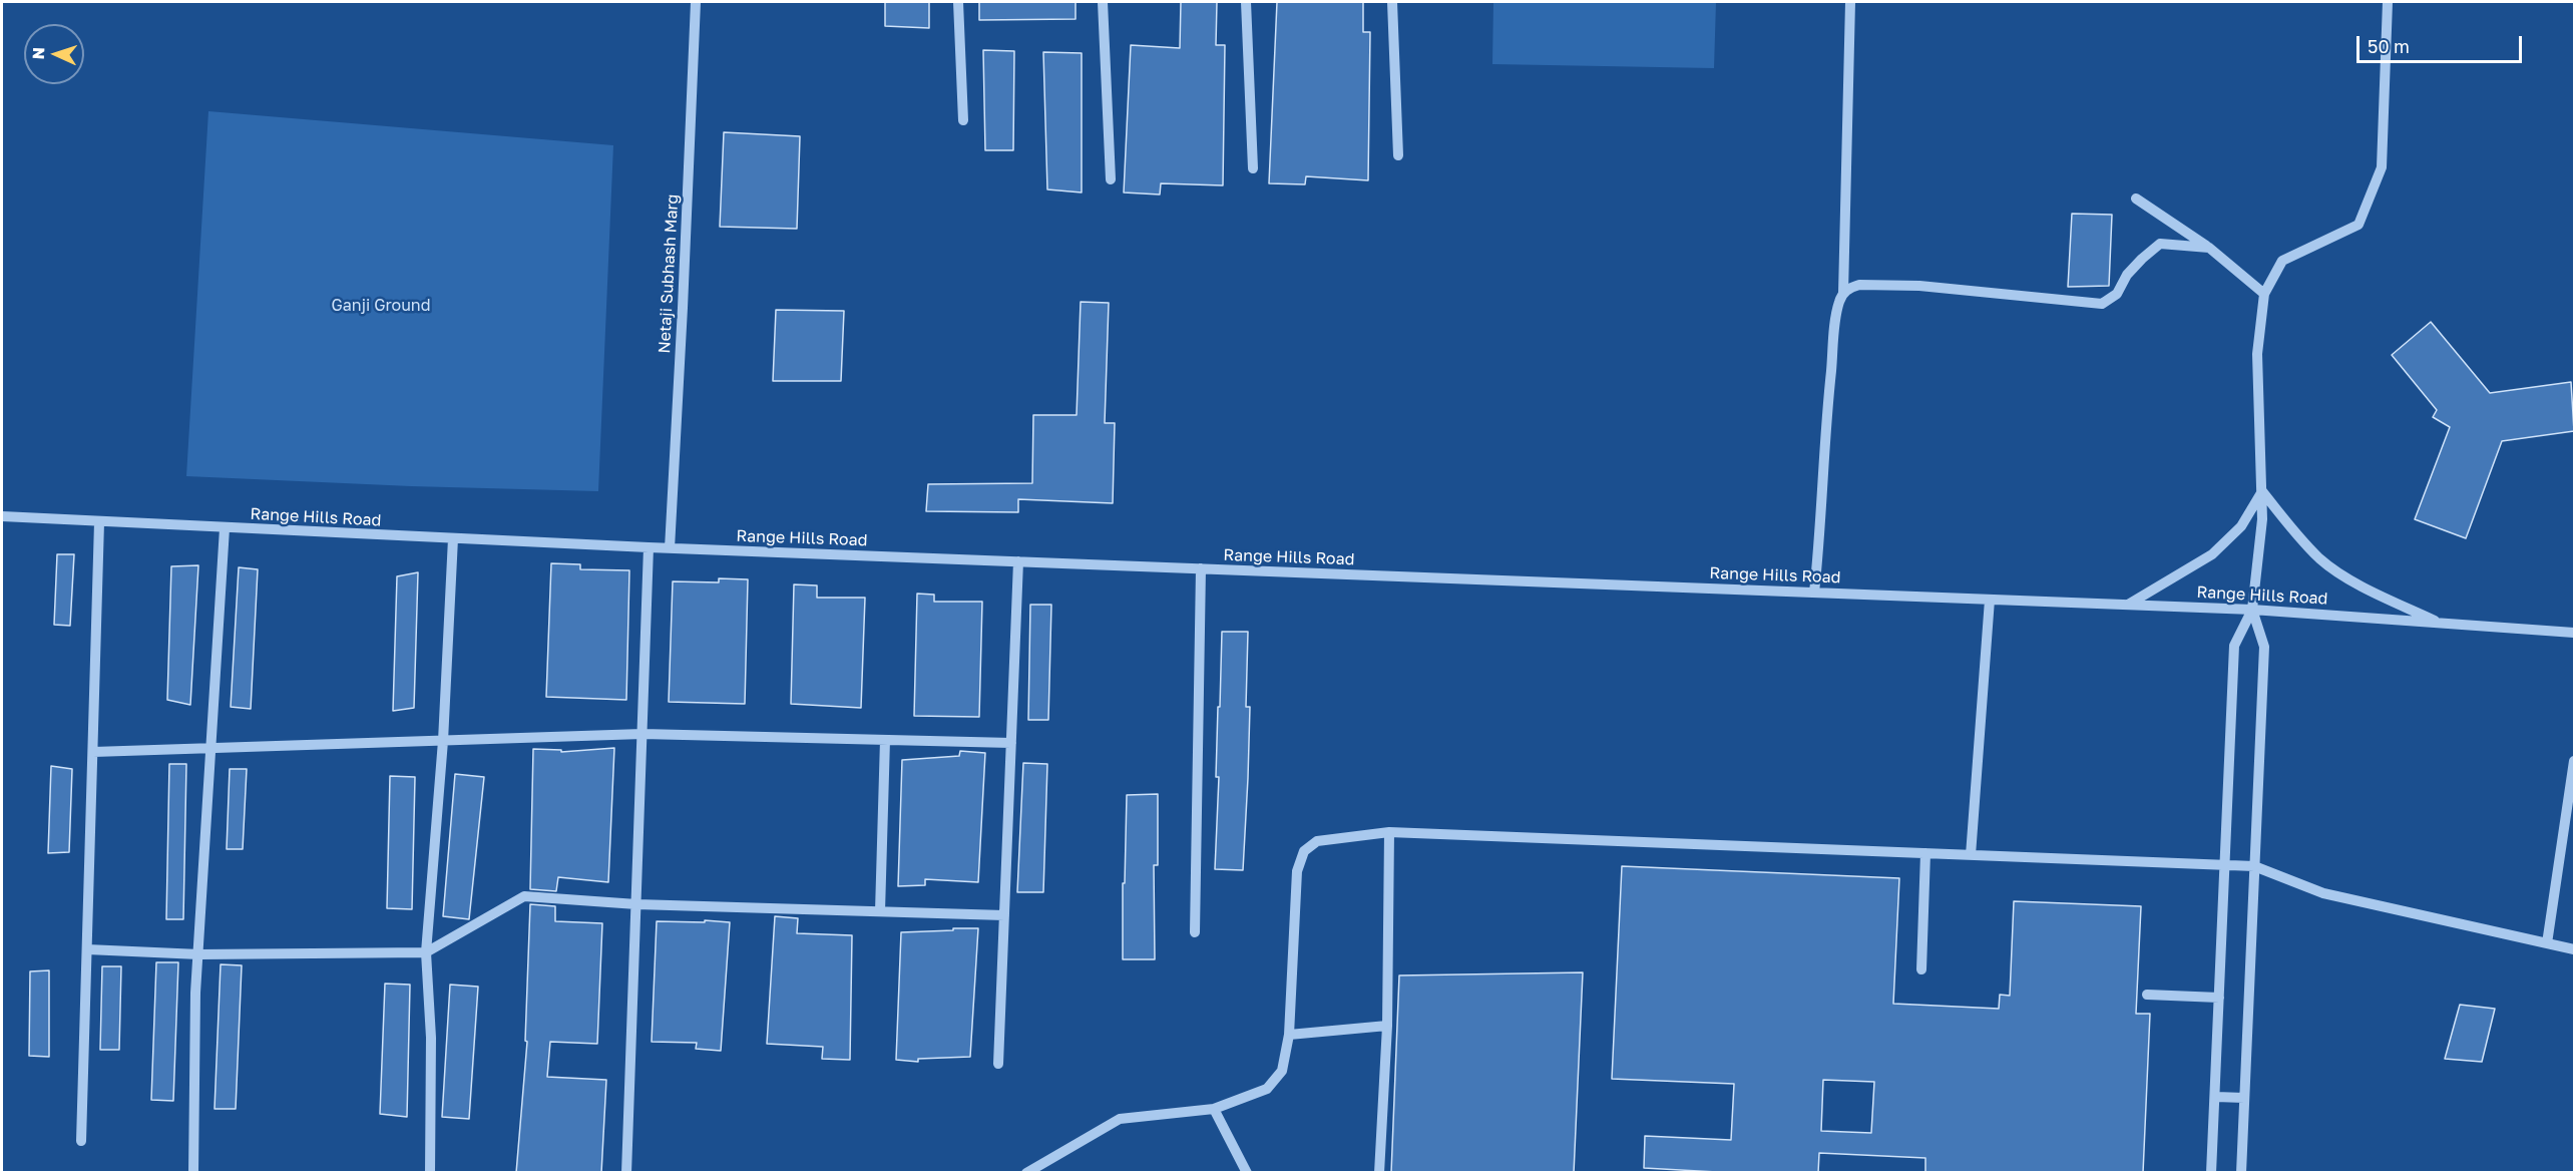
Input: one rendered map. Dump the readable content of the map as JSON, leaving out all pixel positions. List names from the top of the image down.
{
  "streets": {
    "street": ["Netaji Subhash Marg", "Range Hills Road"]
  },
  "crossings": [
    ["Netaji Subhash Marg", "Range Hills Road"]
  ],
  "parks": ["Ganji Ground"],
  "scale_bar": "50 m",
  "north": "left"
}
